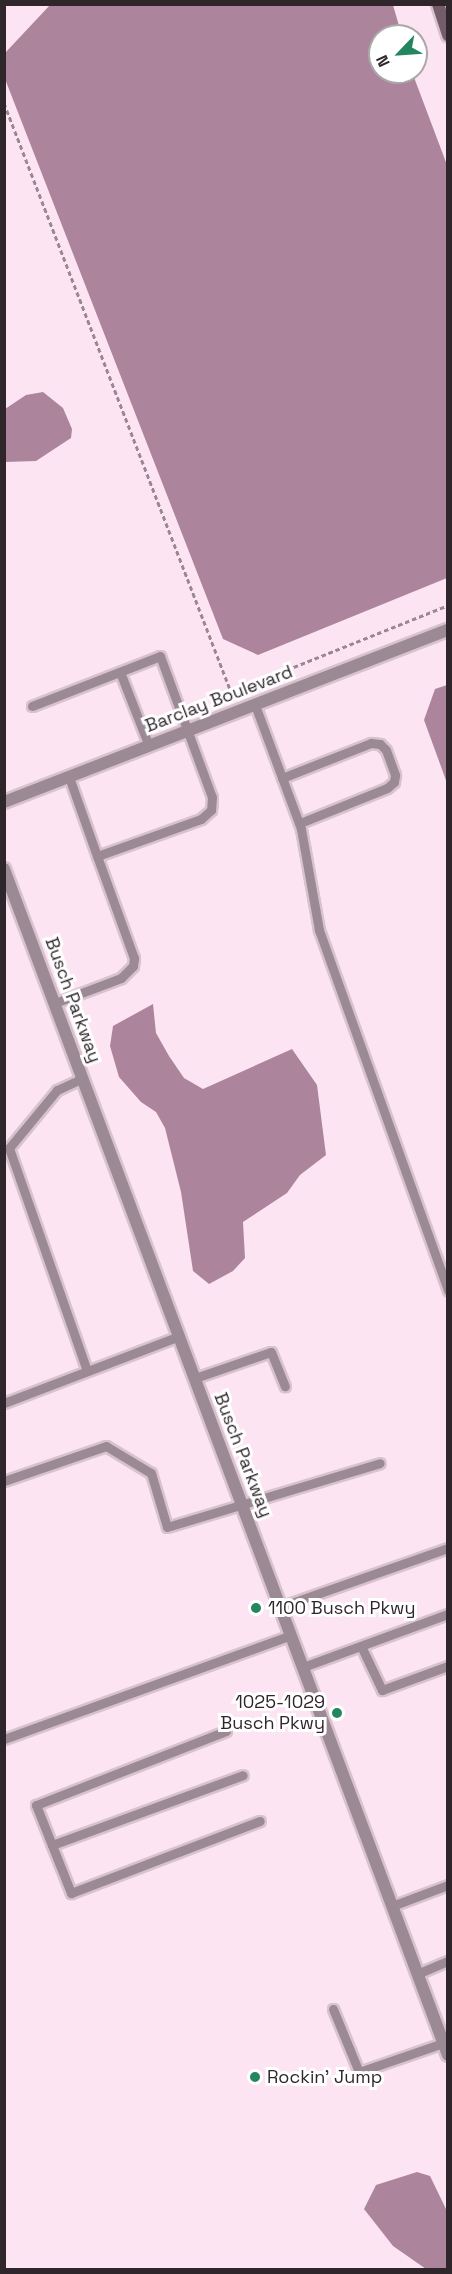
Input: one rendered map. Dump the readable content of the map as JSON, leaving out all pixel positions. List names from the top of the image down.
{
  "streets": {
    "street": ["Barclay Boulevard", "Busch Parkway"]
  },
  "places": ["1100 Busch Pkwy", "1025-1029 Busch Pkwy", "Rockin' Jump"],
  "north": "bottom left"
}
